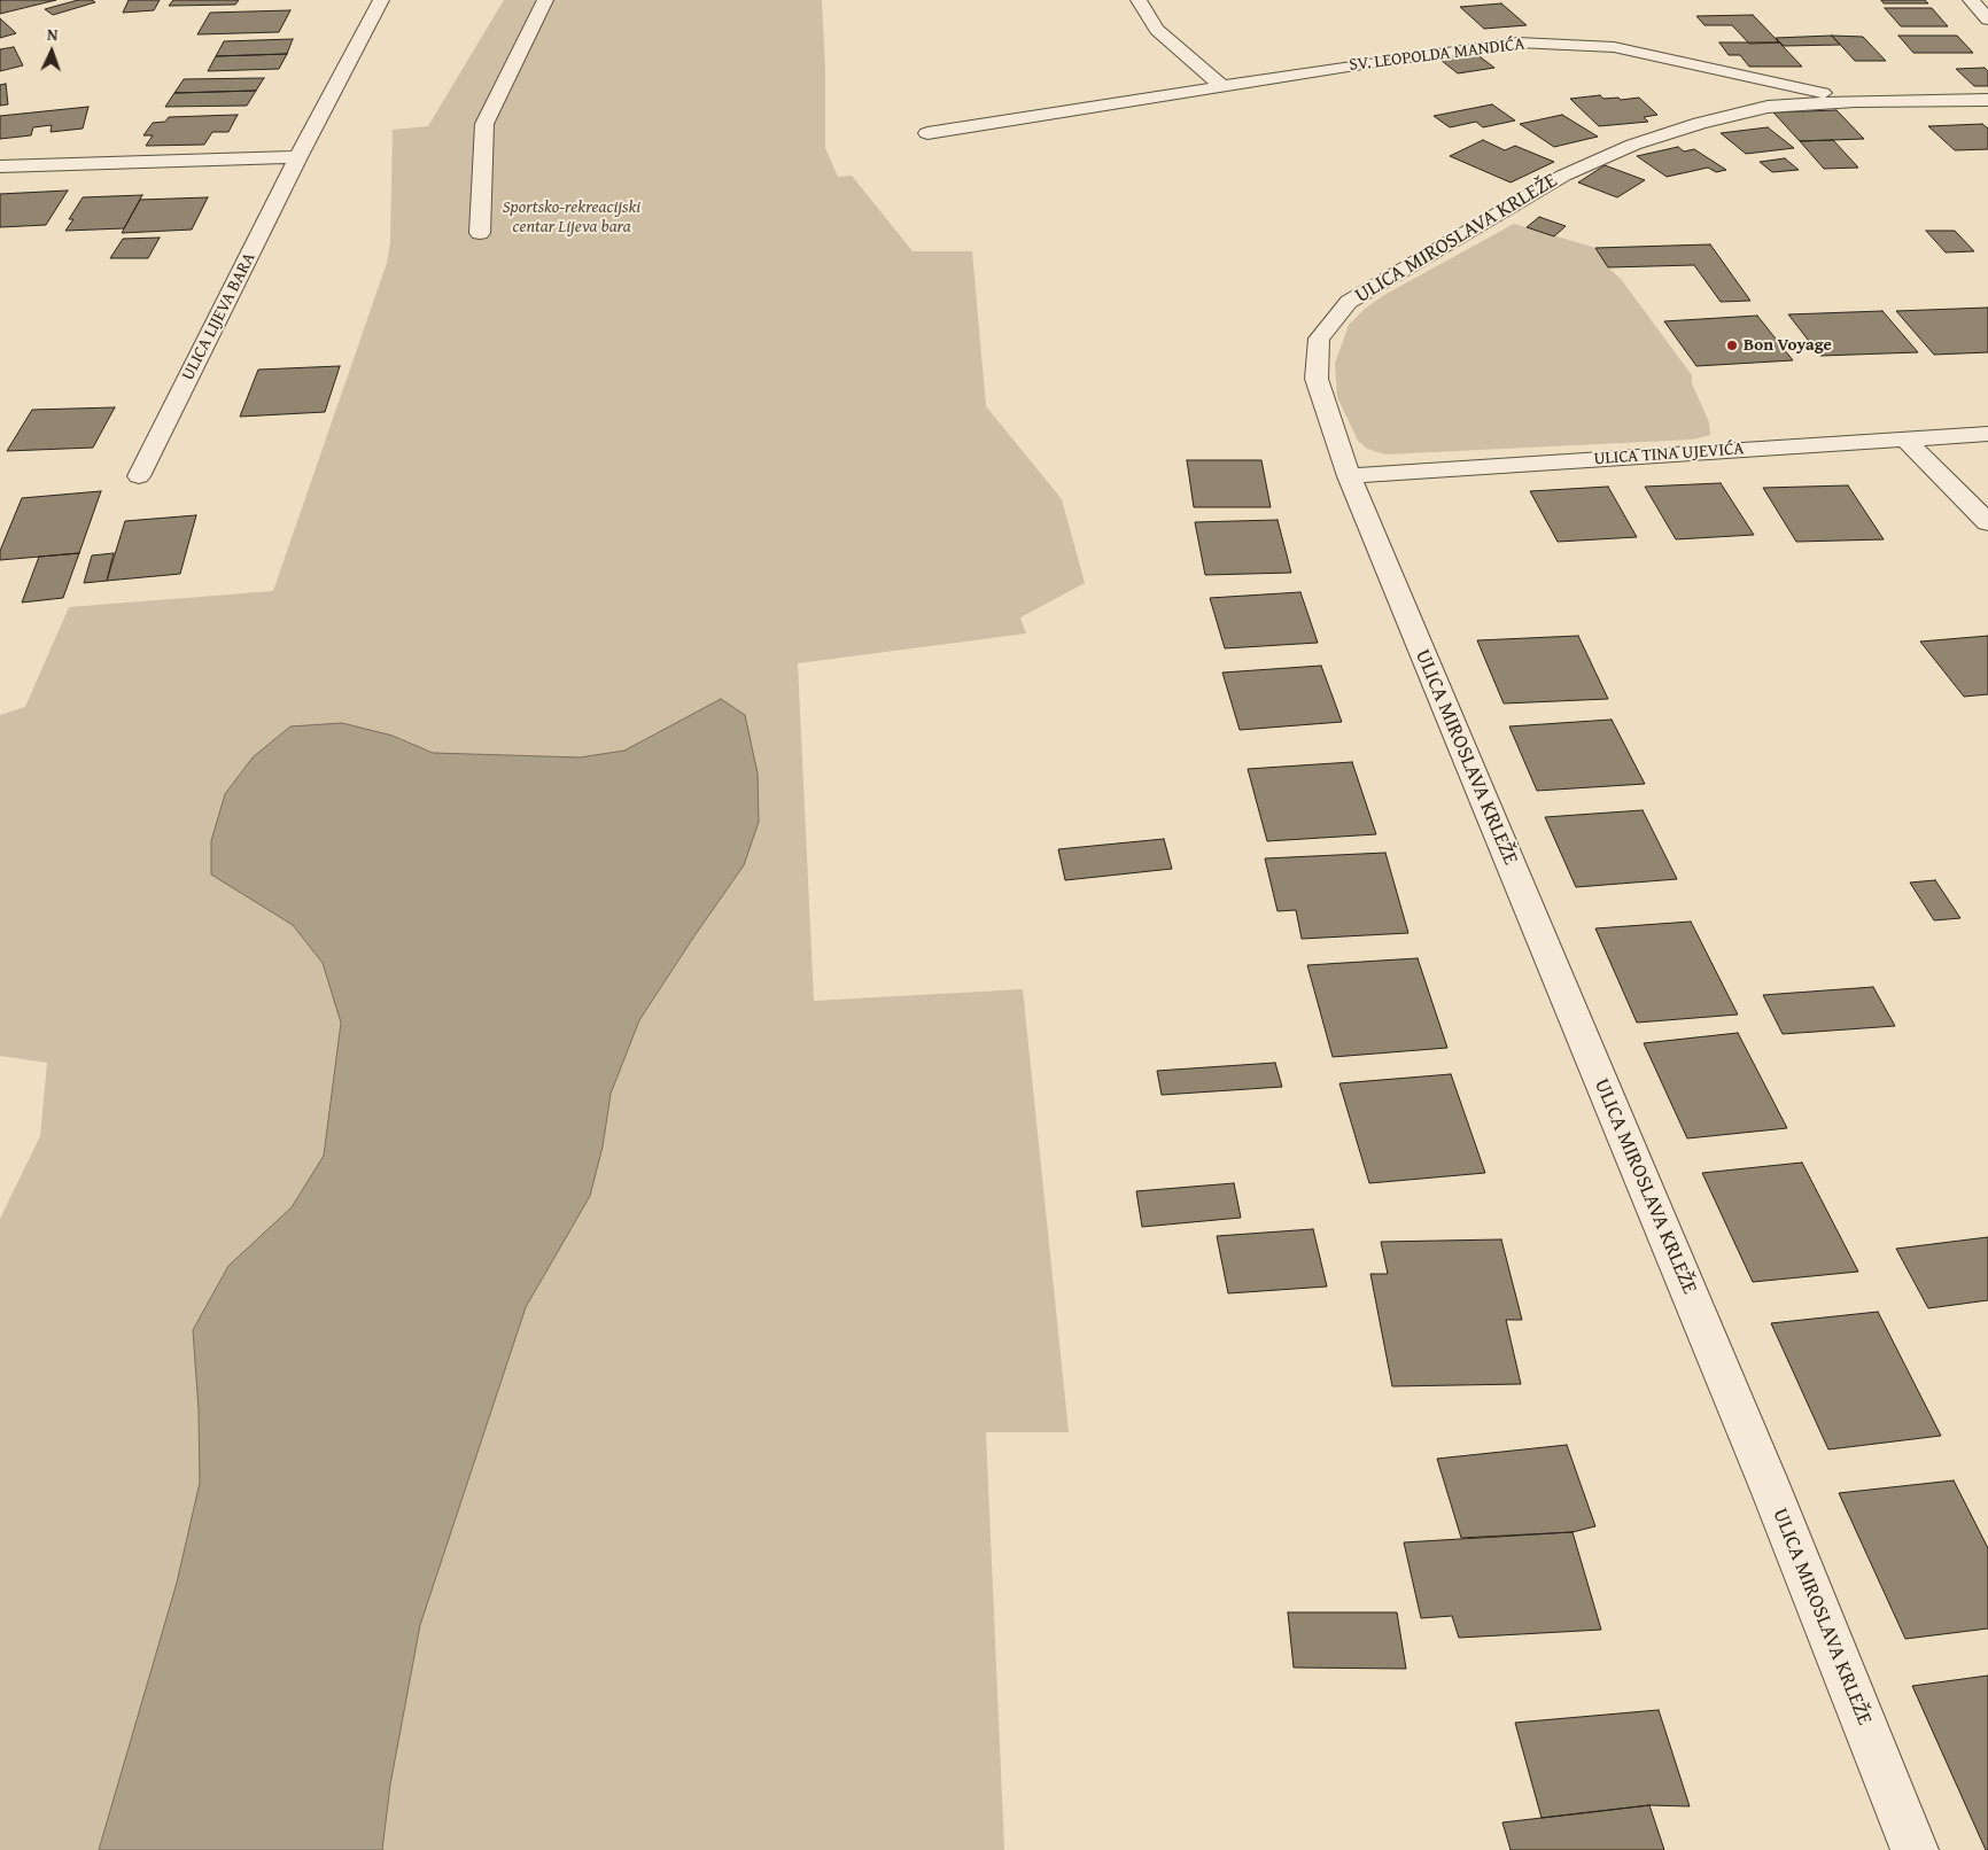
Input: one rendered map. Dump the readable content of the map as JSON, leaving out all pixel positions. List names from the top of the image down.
{
  "streets": {
    "street": [
      "SV. LEOPOLDA MANDIĆA",
      "ULICA MIROSLAVA KRLEŽE",
      "ULICA LIJEVA BARA",
      "ULICA TINA UJEVIĆA"
    ]
  },
  "crossings": [
    ["SV. LEOPOLDA MANDIĆA", "ULICA MIROSLAVA KRLEŽE"],
    ["ULICA MIROSLAVA KRLEŽE", "ULICA TINA UJEVIĆA"]
  ],
  "parks": ["Sportsko-rekreacijski centar Lijeva bara"],
  "places": ["Bon Voyage"],
  "north": "top"
}
